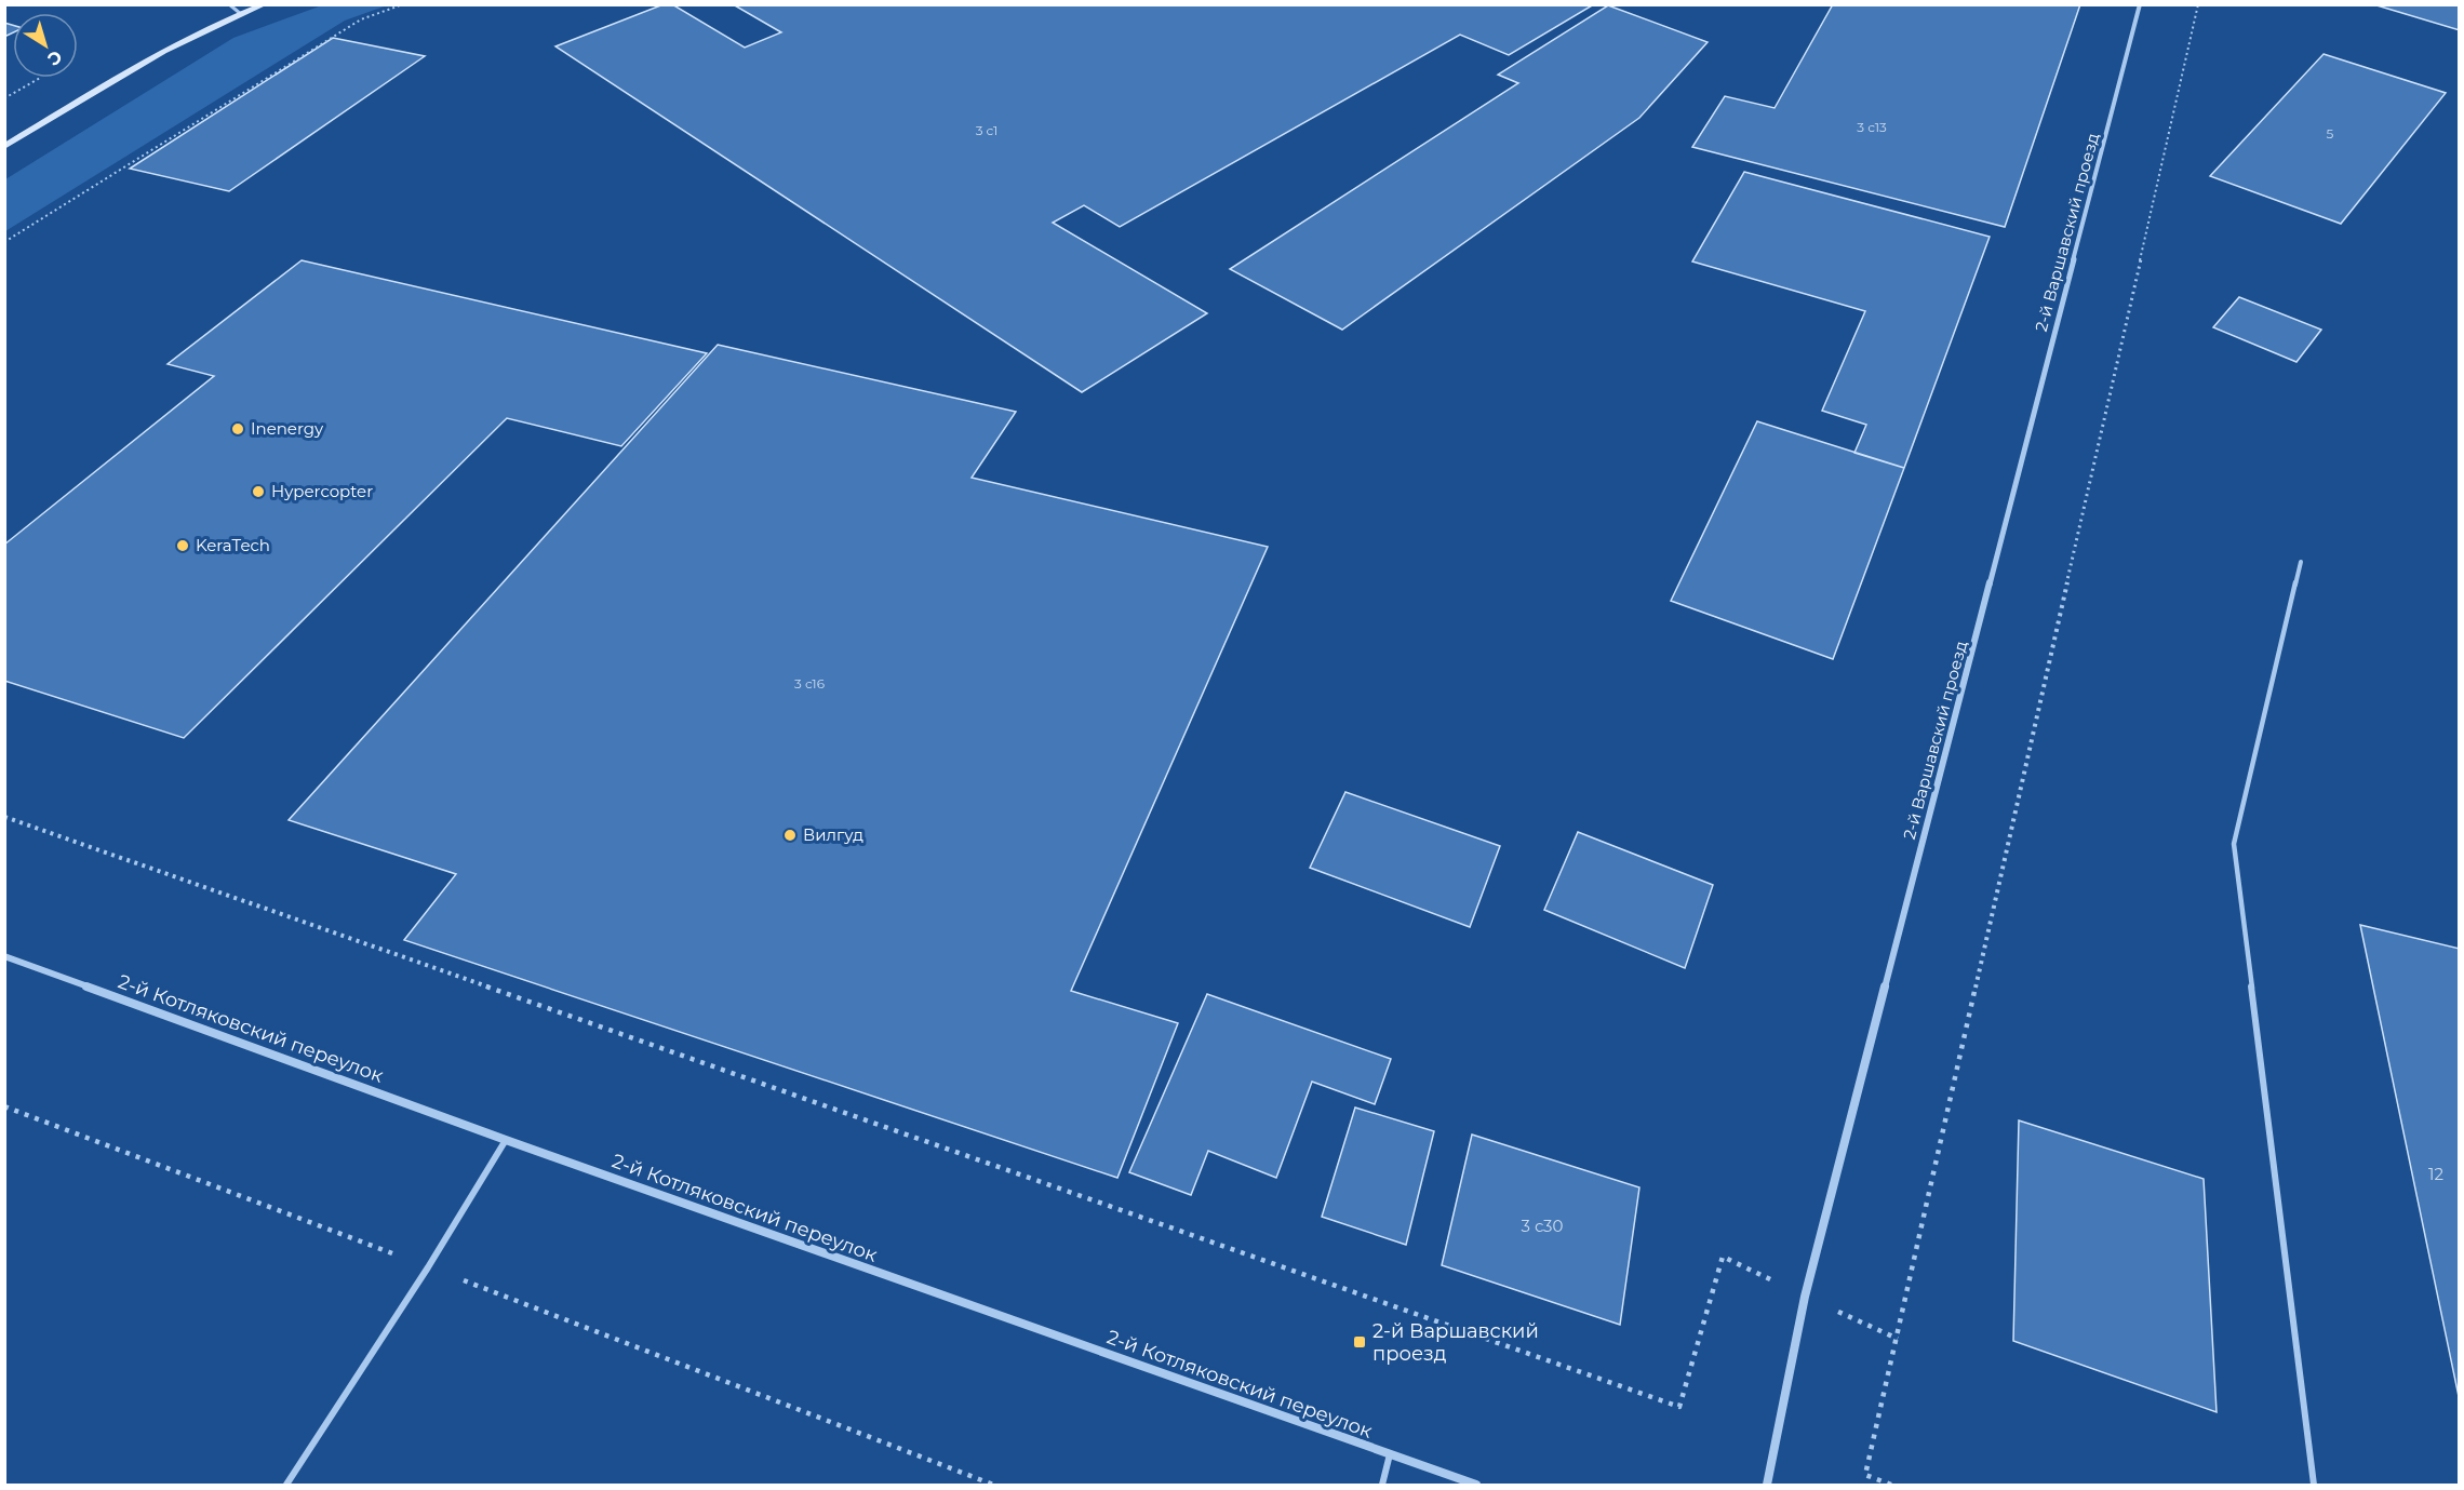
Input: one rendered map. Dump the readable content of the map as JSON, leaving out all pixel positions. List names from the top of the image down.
{
  "streets": {
    "street": ["2-й Варшавский проезд", "2-й Котляковский переулок"]
  },
  "places": {
    "other": [
      "Inenergy",
      "Hypercopter",
      "KeraTech",
      "Вилгуд"
    ],
    "transit": ["2-й Варшавский проезд"]
  },
  "house_numbers": [
    "3 с13",
    "3 с1",
    "5",
    "3 с16",
    "12",
    "3 с30"
  ],
  "north": "bottom right"
}
